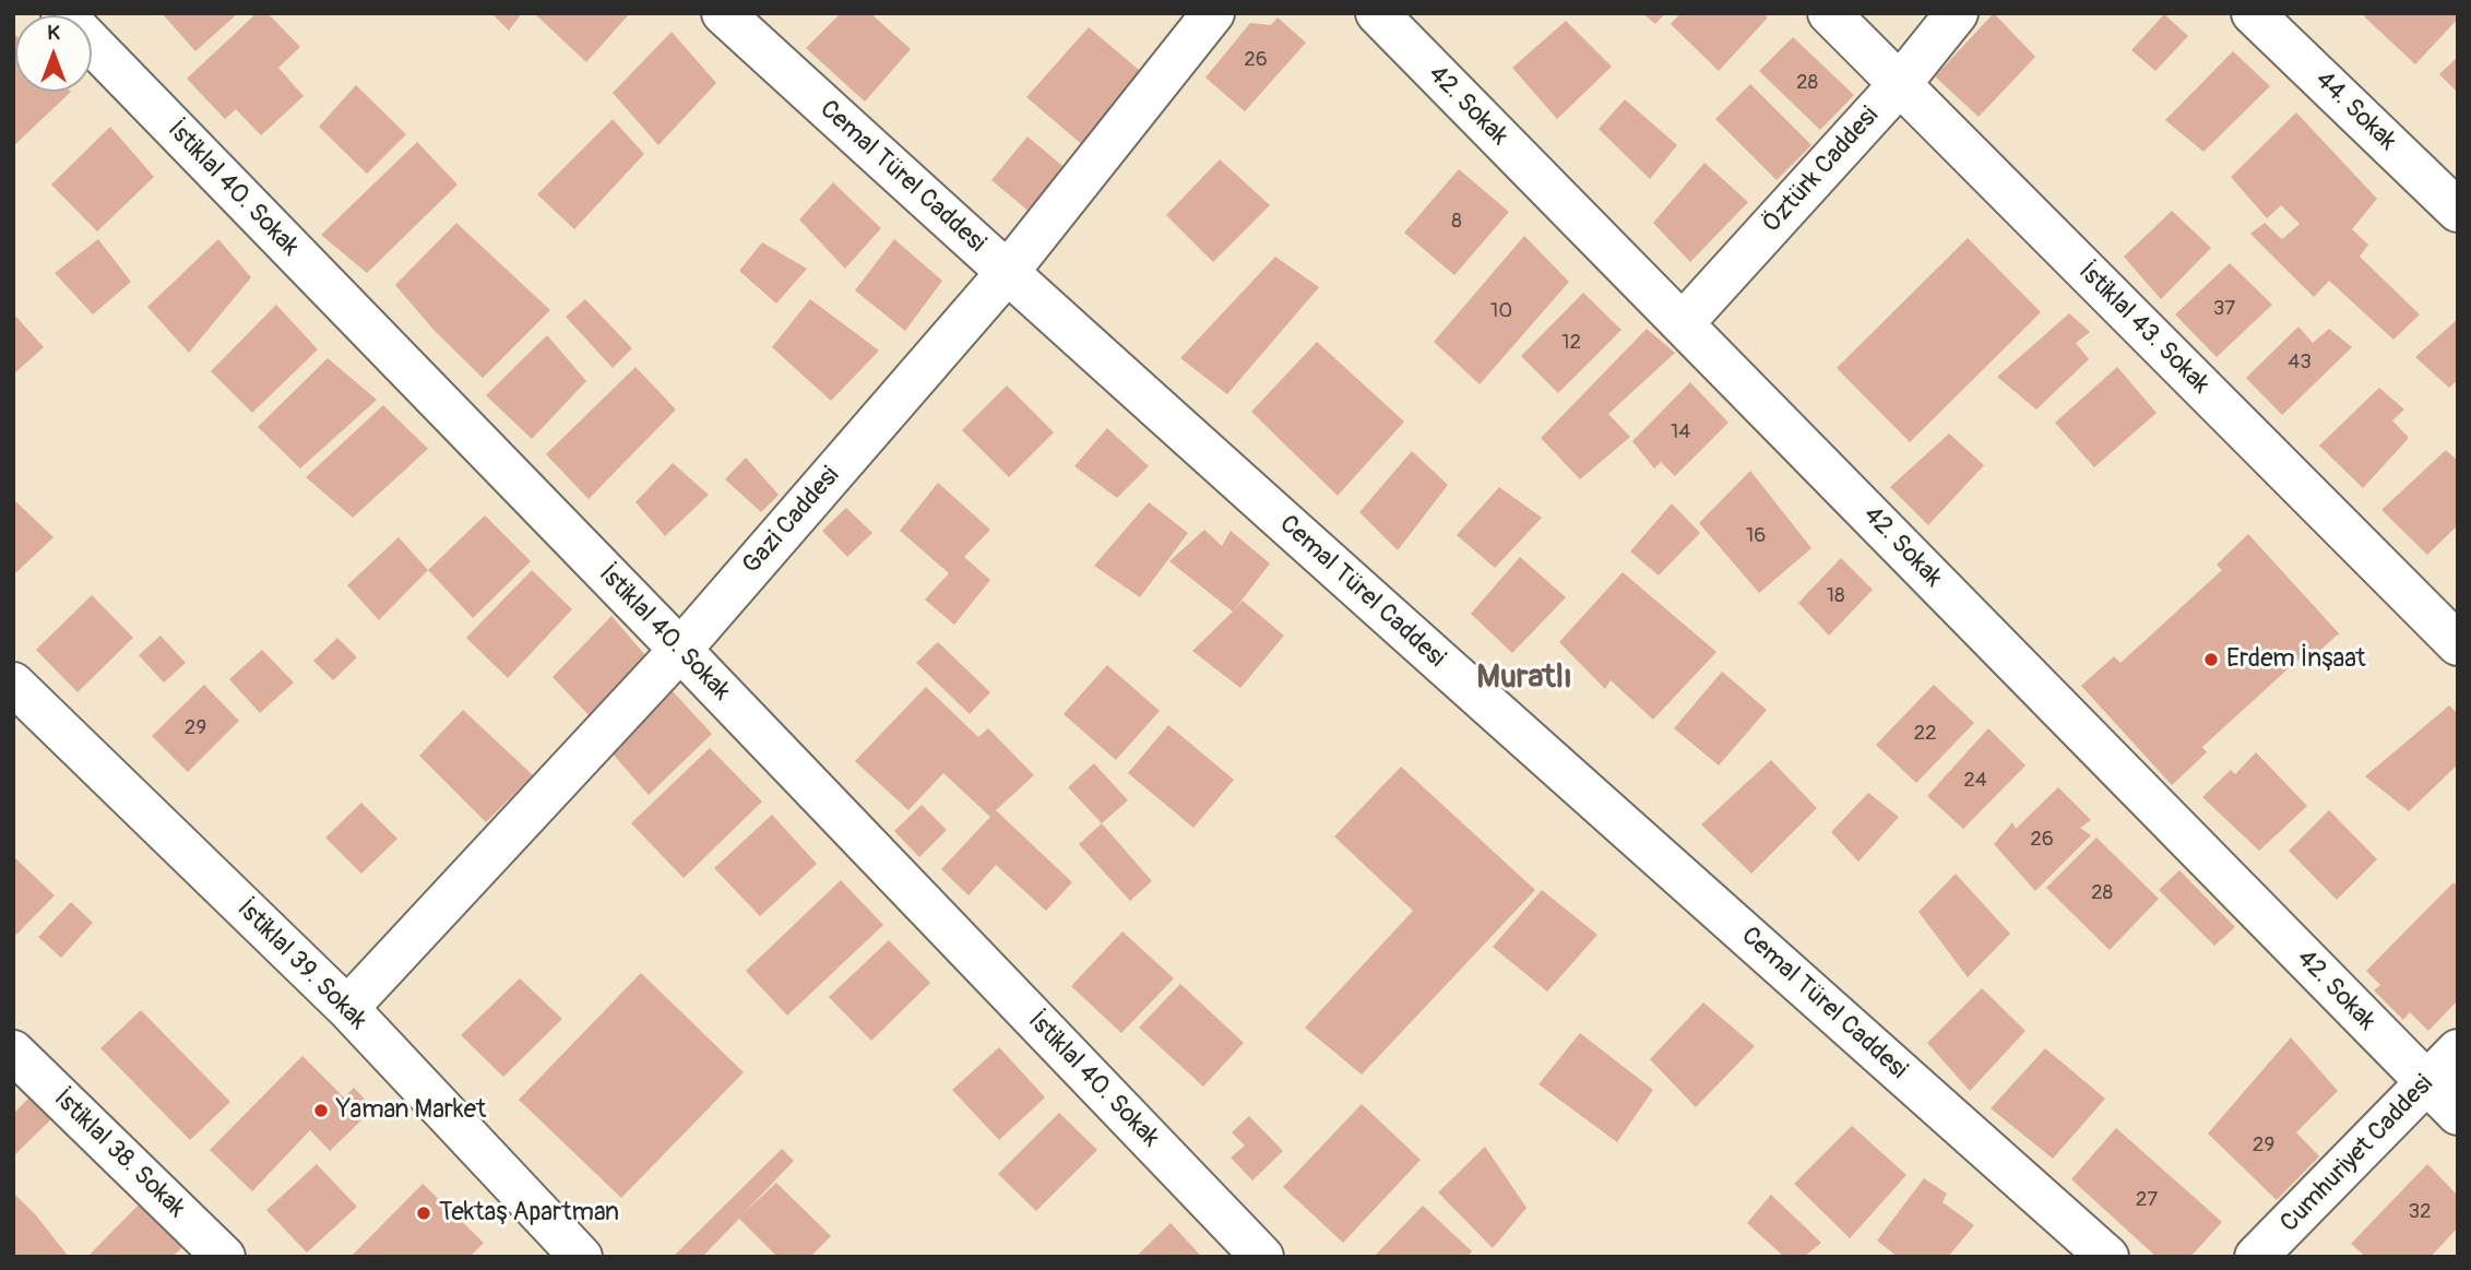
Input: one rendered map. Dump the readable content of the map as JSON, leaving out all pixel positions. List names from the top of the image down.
{
  "streets": {
    "street": [
      "42. Sokak",
      "44. Sokak",
      "Öztürk Caddesi",
      "Cemal Türel Caddesi",
      "İstiklal 40. Sokak",
      "İstiklal 43. Sokak",
      "Gazi Caddesi",
      "İstiklal 39. Sokak",
      "İstiklal 38. Sokak",
      "Cumhuriyet Caddesi"
    ]
  },
  "crossings": [
    ["42. Sokak", "Öztürk Caddesi"],
    ["42. Sokak", "Cumhuriyet Caddesi"],
    ["Öztürk Caddesi", "İstiklal 43. Sokak"],
    ["Cemal Türel Caddesi", "Gazi Caddesi"],
    ["İstiklal 40. Sokak", "Gazi Caddesi"],
    ["Gazi Caddesi", "İstiklal 39. Sokak"]
  ],
  "districts": ["Muratlı"],
  "places": ["Erdem İnşaat", "Yaman Market", "Tektaş Apartman"],
  "house_numbers": [
    "26",
    "28",
    "8",
    "37",
    "10",
    "12",
    "43",
    "14",
    "16",
    "18",
    "29",
    "22",
    "24",
    "26",
    "28",
    "29",
    "27",
    "32"
  ],
  "north": "top"
}
